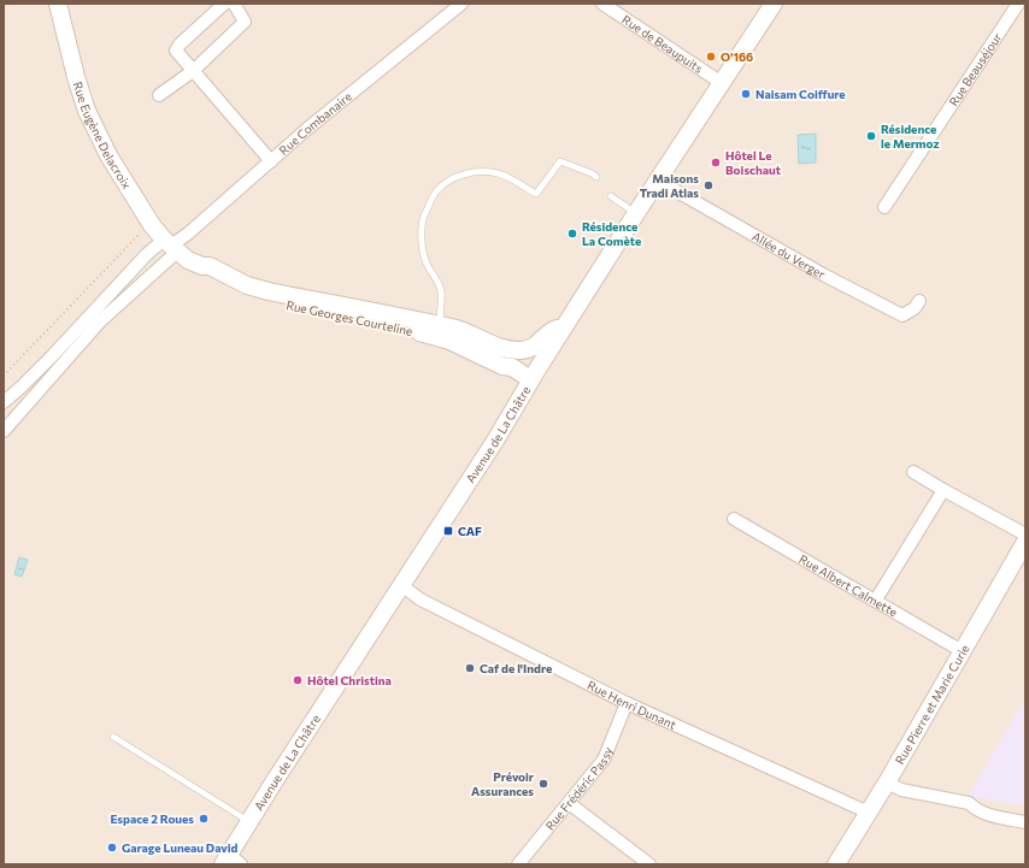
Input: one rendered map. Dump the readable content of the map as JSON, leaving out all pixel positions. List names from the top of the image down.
{
  "streets": {
    "street": [
      "Rue de Beaupuits",
      "Rue Beauséjour",
      "Rue Combanaire",
      "Rue Eugène Delacroix",
      "Allée du Verger",
      "Rue Georges Courteline",
      "Avenue de La Châtre",
      "Rue Albert Calmette",
      "Rue Henri Dunant",
      "Rue Pierre et Marie Curie",
      "Rue Frédéric Passy"
    ]
  },
  "crossings": [
    ["Rue de Beaupuits", "Avenue de La Châtre"],
    ["Rue Combanaire", "Rue Eugène Delacroix"],
    ["Rue Combanaire", "Rue Georges Courteline"],
    ["Rue Eugène Delacroix", "Rue Georges Courteline"],
    ["Allée du Verger", "Avenue de La Châtre"],
    ["Rue Georges Courteline", "Avenue de La Châtre"],
    ["Avenue de La Châtre", "Rue Henri Dunant"],
    ["Rue Albert Calmette", "Rue Pierre et Marie Curie"],
    ["Rue Henri Dunant", "Rue Pierre et Marie Curie"],
    ["Rue Henri Dunant", "Rue Frédéric Passy"]
  ],
  "places": {
    "other": [
      "O'166",
      "Naisam Coiffure",
      "Résidence le Mermoz",
      "Hôtel Le Boischaut",
      "Maisons Tradi Atlas",
      "Résidence La Comète",
      "Caf de l'Indre",
      "Hôtel Christina",
      "Prévoir Assurances",
      "Espace 2 Roues",
      "Garage Luneau David"
    ],
    "transit": ["CAF"]
  }
}
